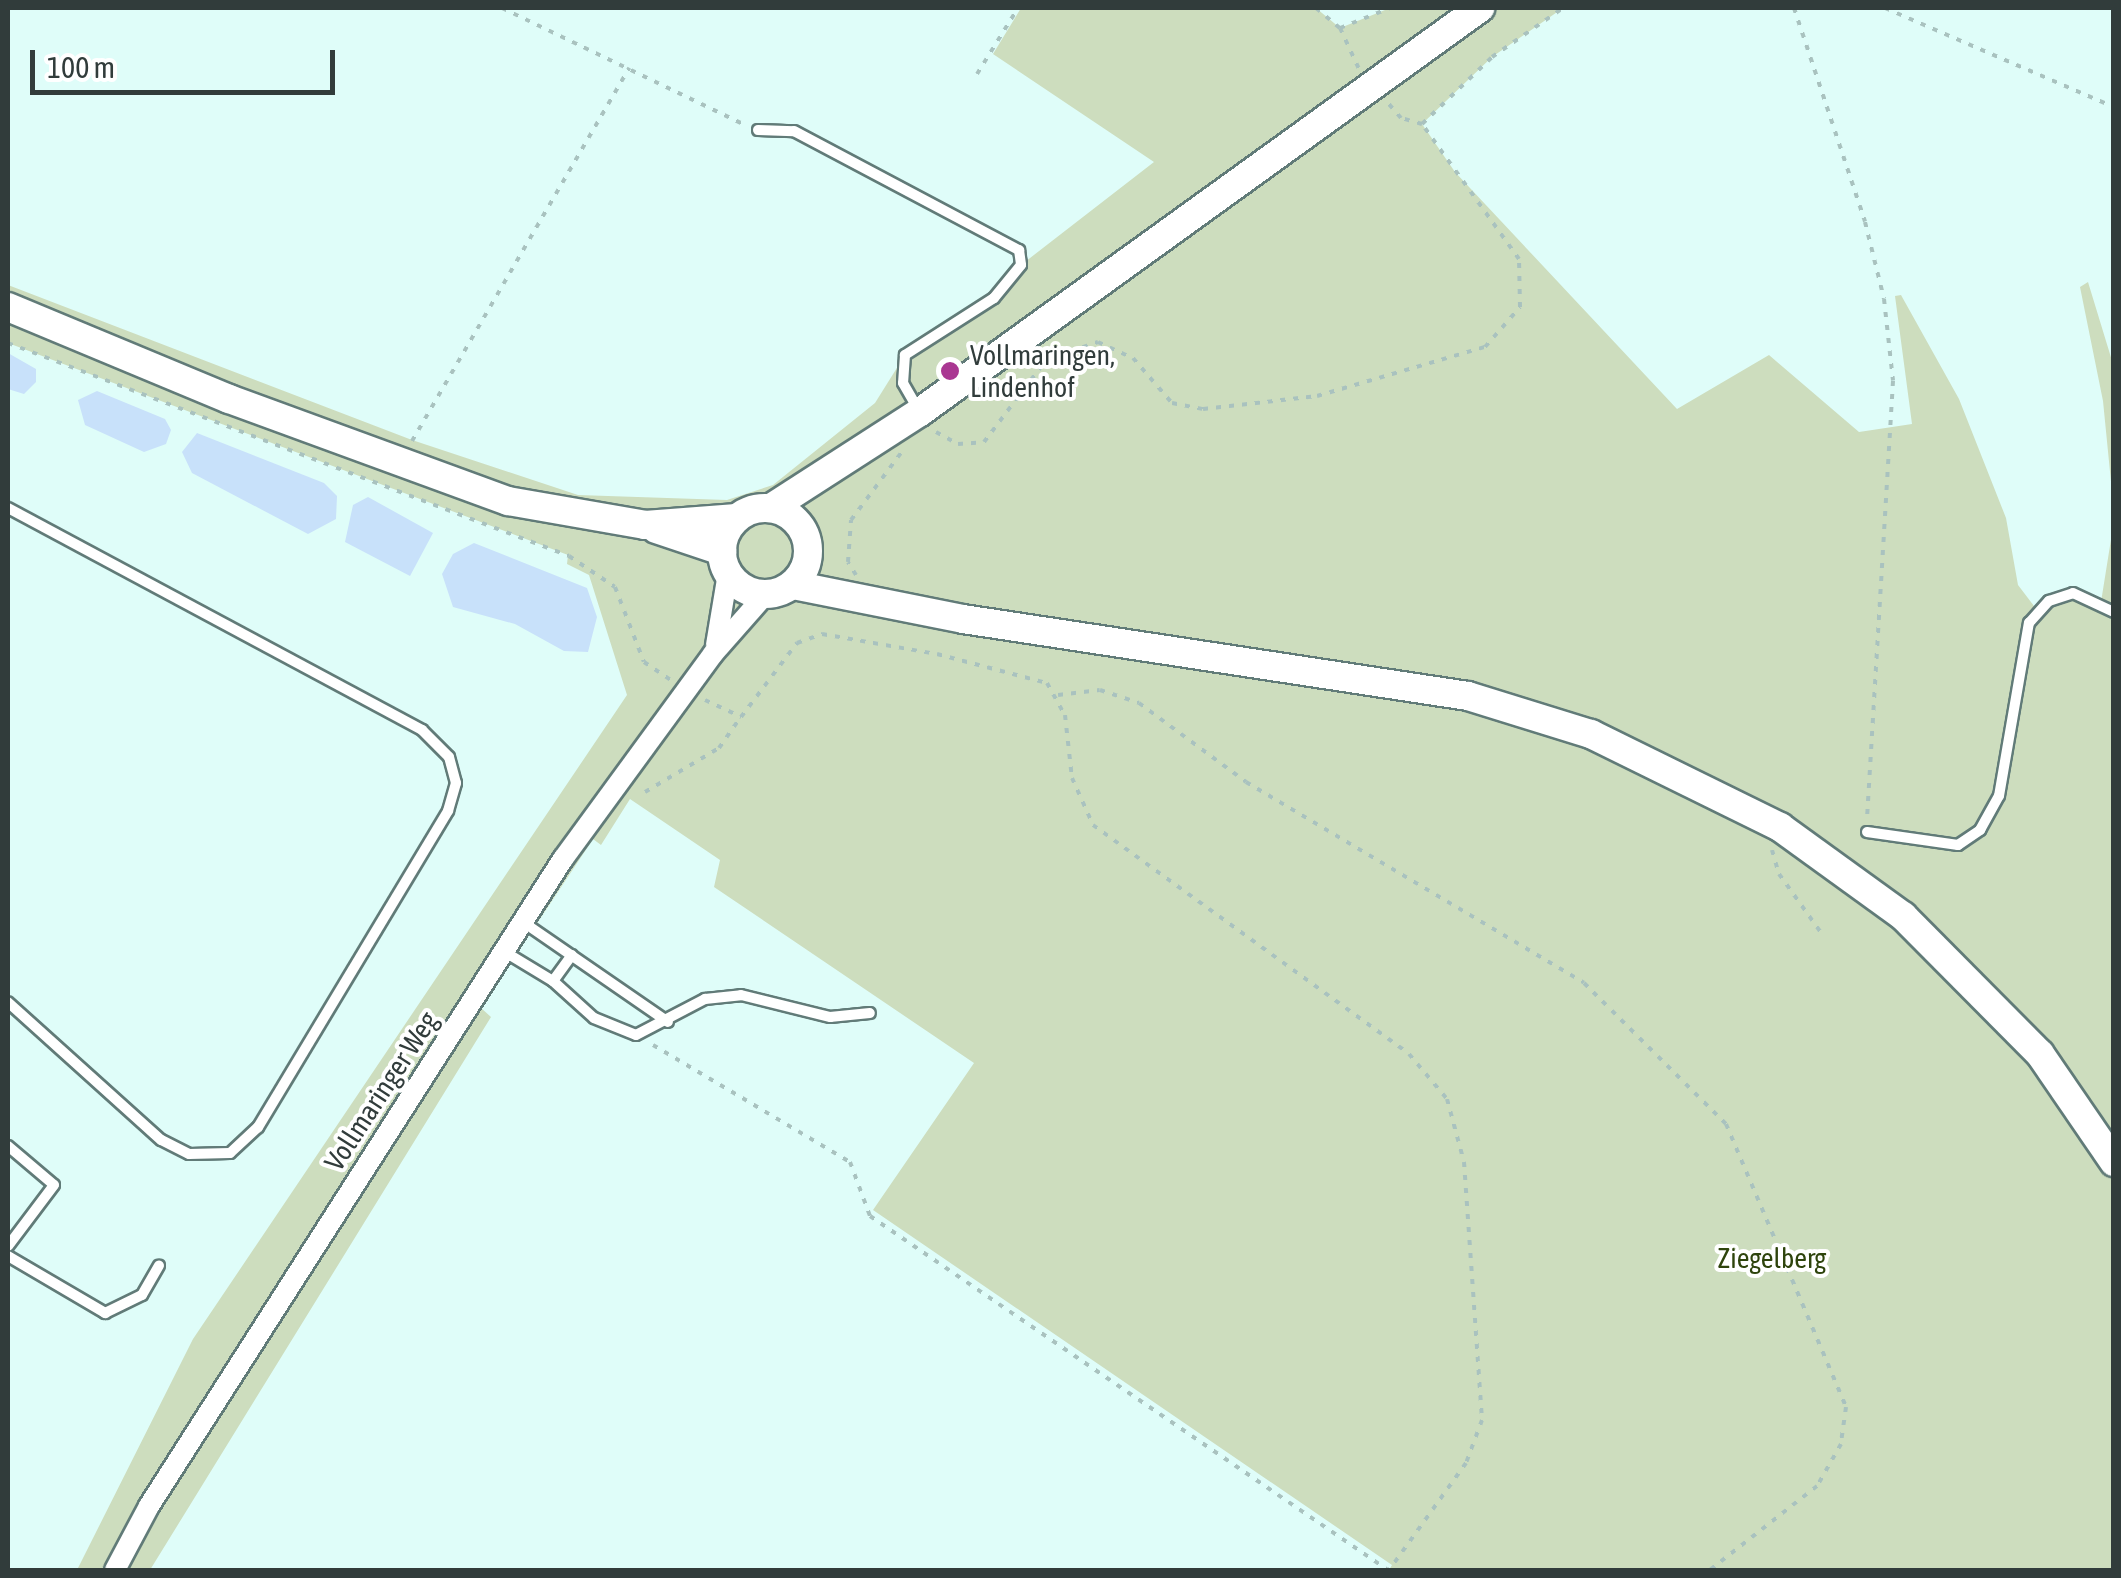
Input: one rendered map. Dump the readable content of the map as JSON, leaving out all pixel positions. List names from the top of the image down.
{
  "streets": {
    "street": ["Vollmaringer Weg"]
  },
  "parks": ["Ziegelberg"],
  "places": ["Vollmaringen, Lindenhof"],
  "scale_bar": "100 m"
}
